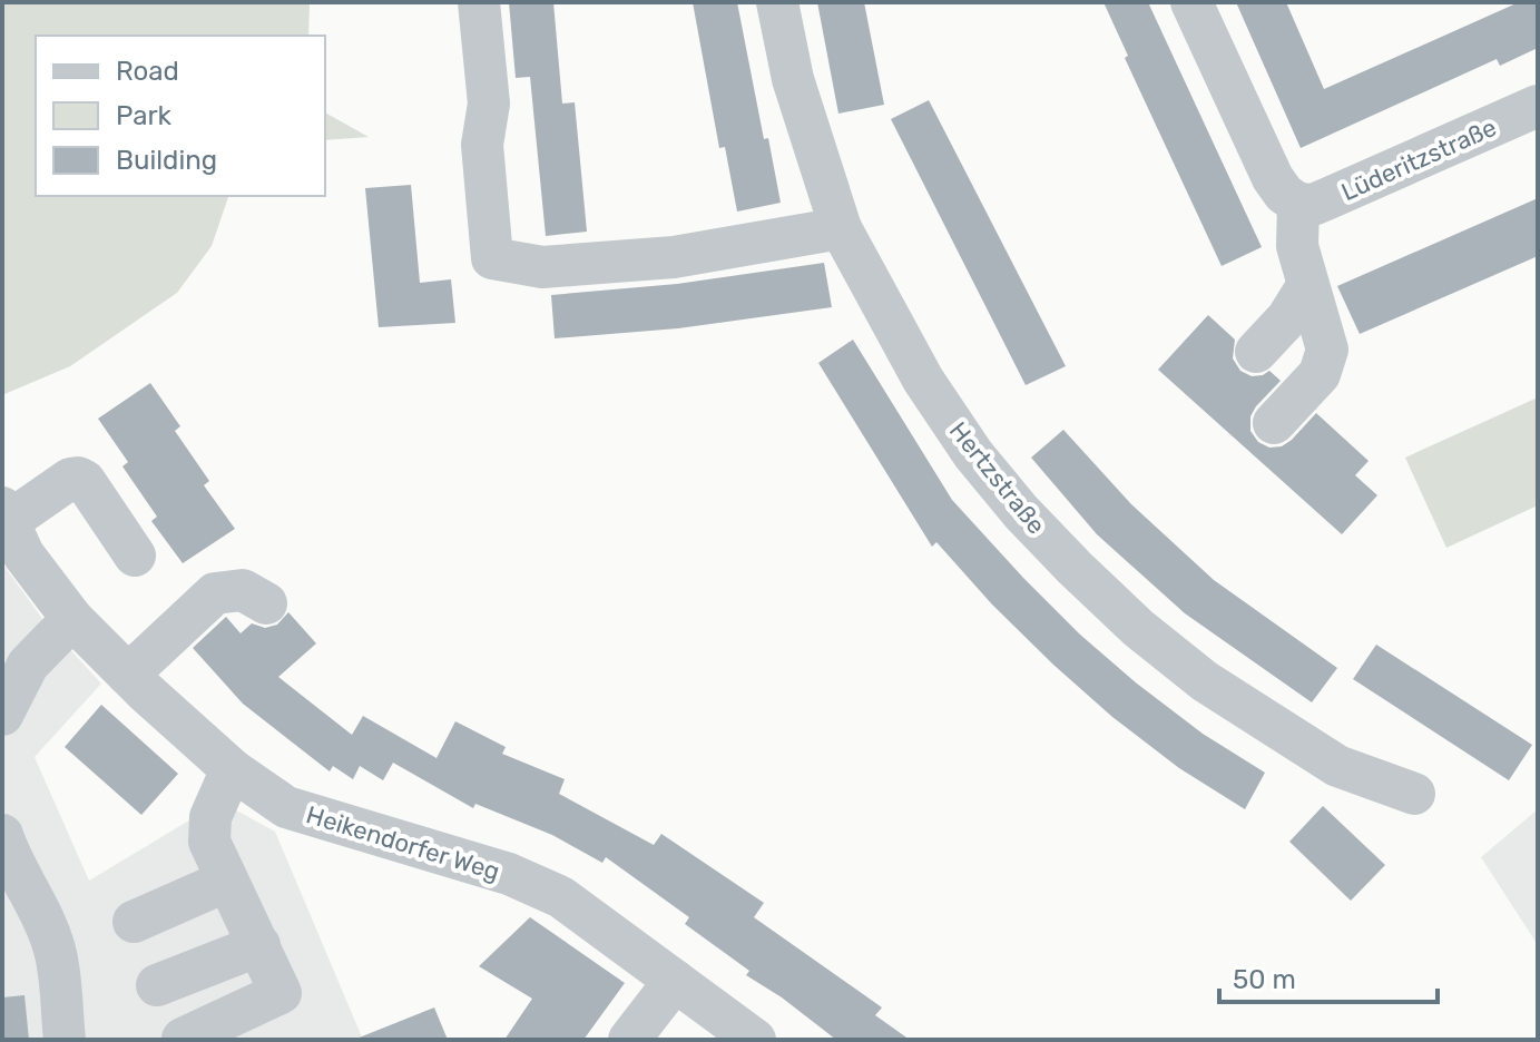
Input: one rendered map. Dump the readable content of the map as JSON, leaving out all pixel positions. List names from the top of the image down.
{
  "streets": {
    "street": ["Lüderitzstraße", "Hertzstraße", "Heikendorfer Weg"]
  },
  "legend": ["Road", "Park", "Building"],
  "scale_bar": "50 m"
}
